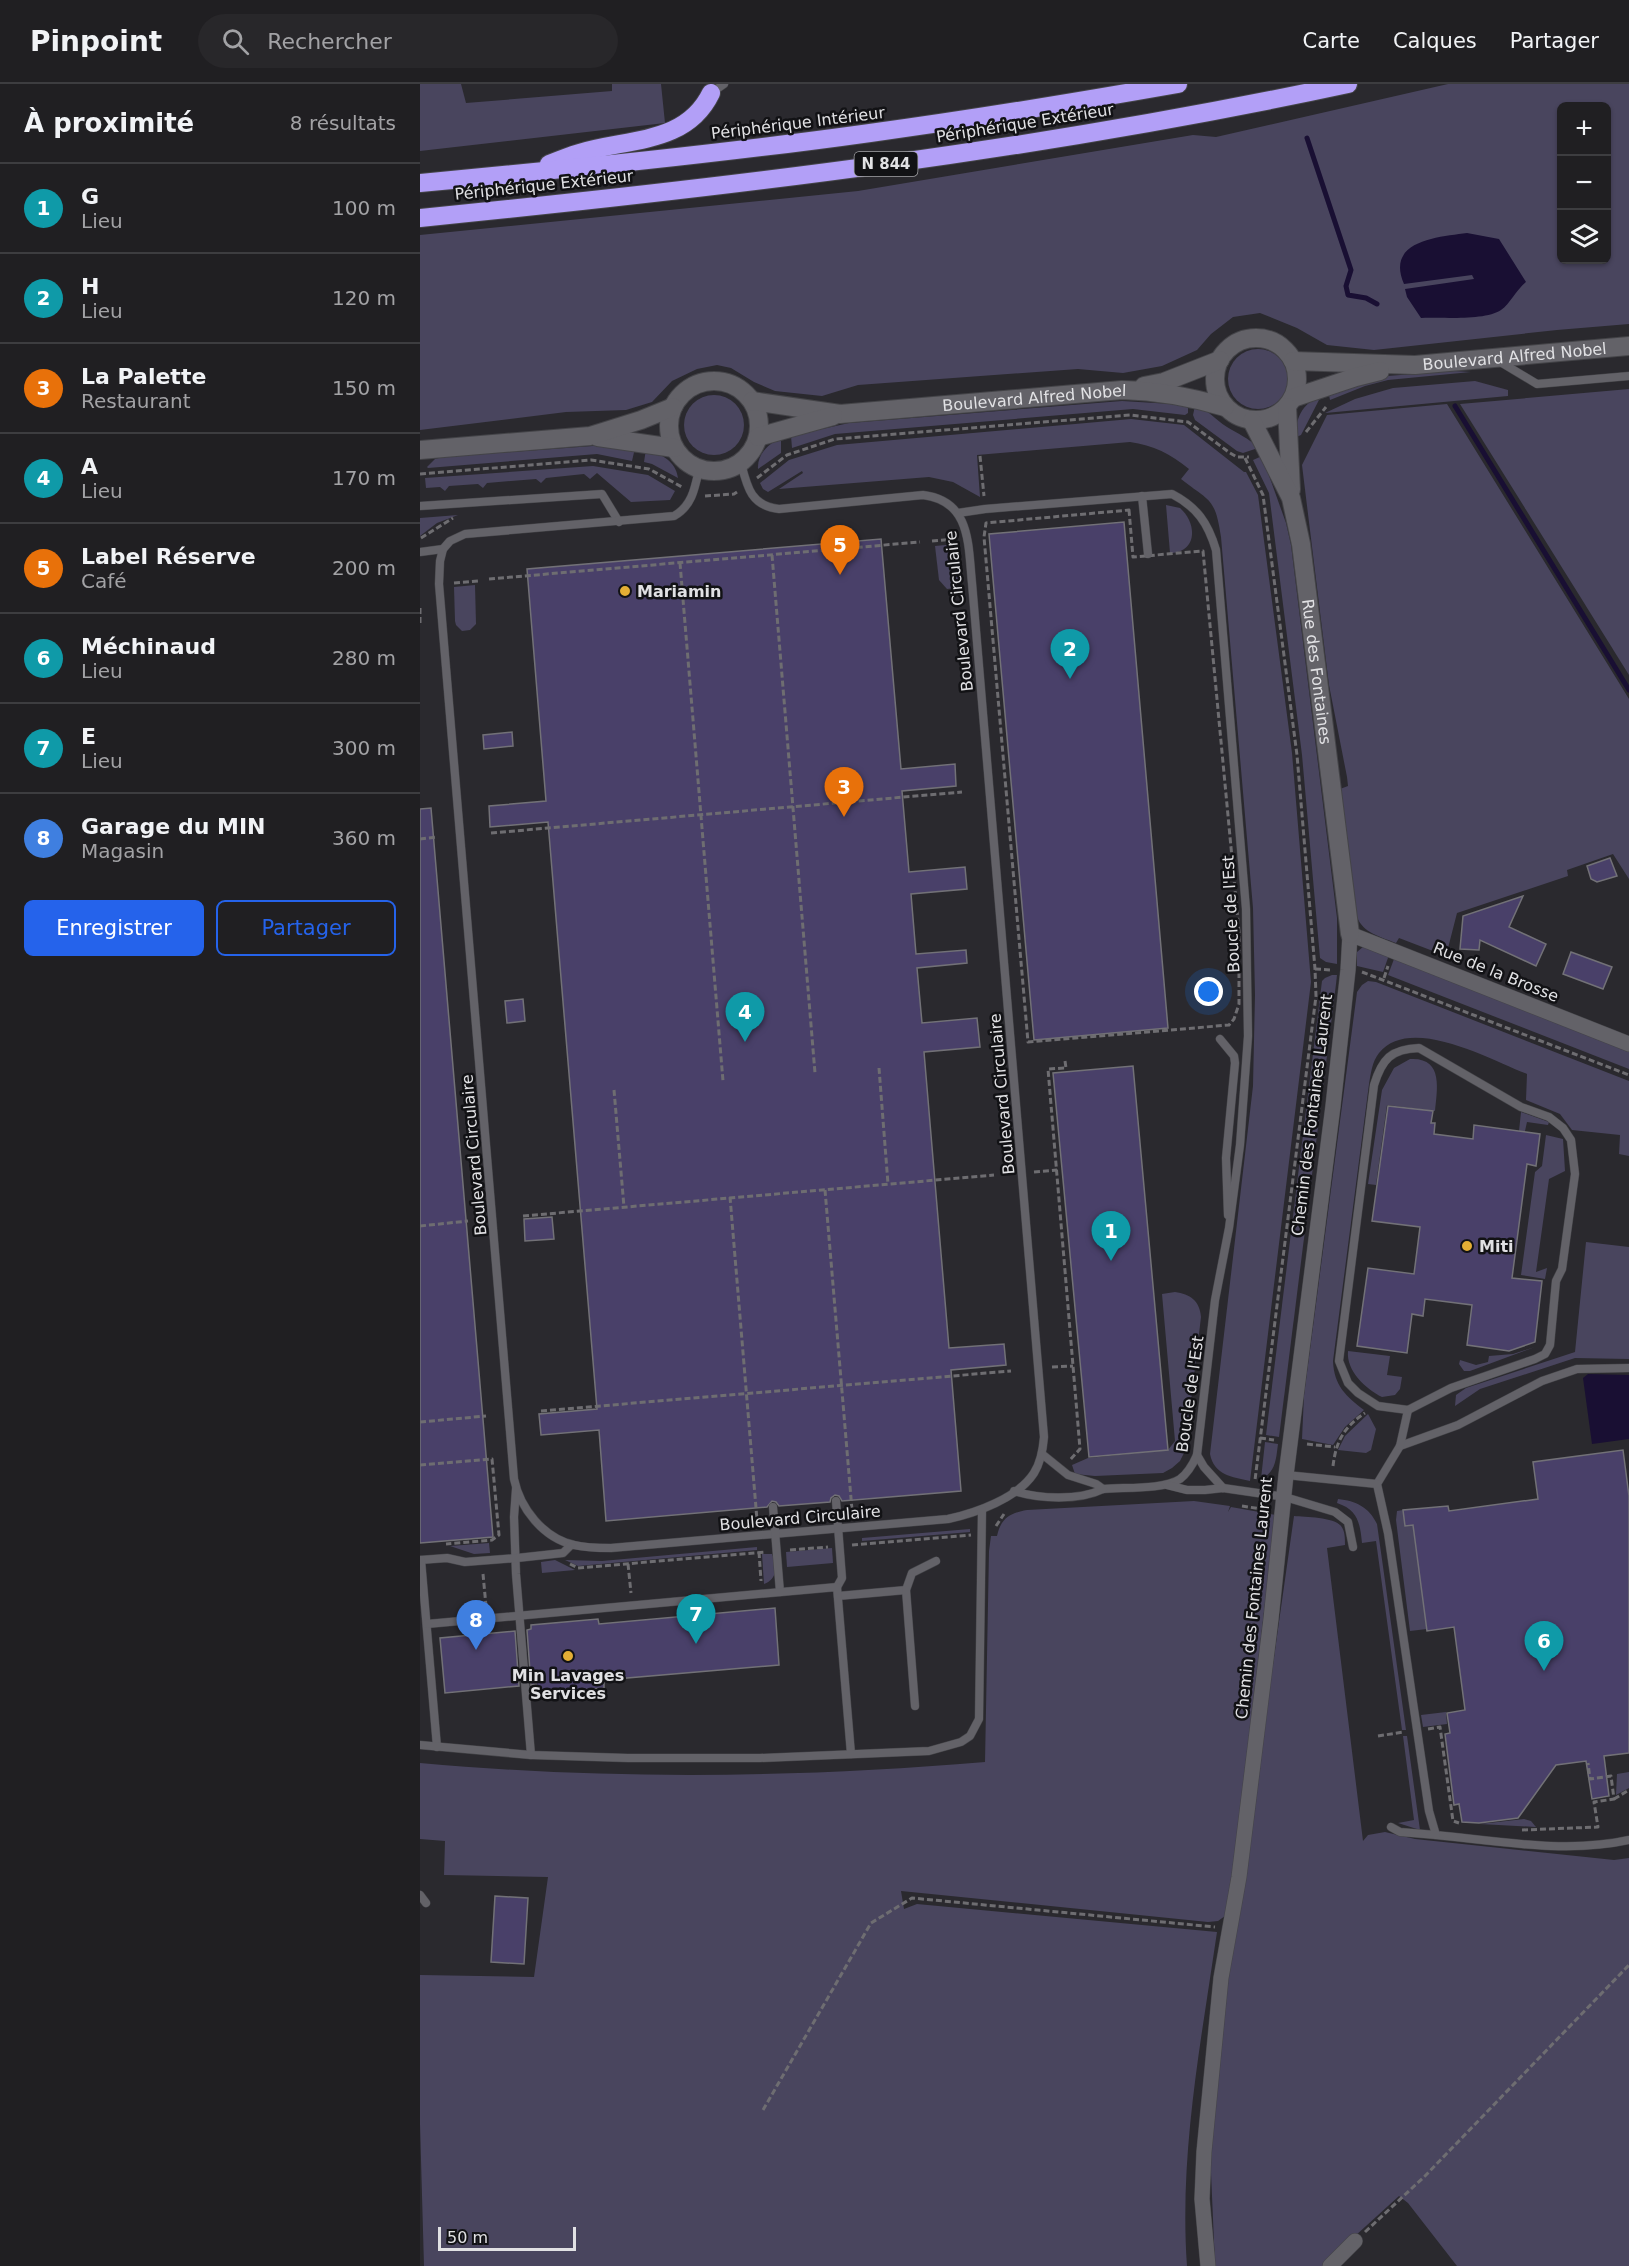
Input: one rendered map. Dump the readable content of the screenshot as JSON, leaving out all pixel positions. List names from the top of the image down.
{
  "streets": {
    "highway": ["Périphérique Intérieur", "Périphérique Extérieur", "N 844"],
    "main road": ["Boulevard Alfred Nobel", "Rue des Fontaines"],
    "street": ["Rue de la Brosse", "Chemin des Fontaines Laurent"],
    "lane": ["Boulevard Circulaire", "Boucle de l'Est"]
  },
  "crossings": [
    ["Boulevard Alfred Nobel", "Rue des Fontaines"],
    ["Boulevard Circulaire", "Boucle de l'Est"],
    ["Rue des Fontaines", "Rue de la Brosse"],
    ["Rue des Fontaines", "Chemin des Fontaines Laurent"],
    ["Rue de la Brosse", "Chemin des Fontaines Laurent"]
  ],
  "places": ["Mariamin", "Miti", "Min Lavages Services"],
  "scale_bar": "50 m",
  "page": {
    "header": "Pinpoint",
    "search": "Rechercher",
    "nav": ["Carte", "Calques", "Partager"],
    "heading": ["À proximité", "8 résultats"],
    "map_buttons": ["+", "−"],
    "list": [
      {
        "mark": "1",
        "name": "G",
        "note": "Lieu",
        "value": "100 m"
      },
      {
        "mark": "2",
        "name": "H",
        "note": "Lieu",
        "value": "120 m"
      },
      {
        "mark": "3",
        "name": "La Palette",
        "note": "Restaurant",
        "value": "150 m"
      },
      {
        "mark": "4",
        "name": "A",
        "note": "Lieu",
        "value": "170 m"
      },
      {
        "mark": "5",
        "name": "Label Réserve",
        "note": "Café",
        "value": "200 m"
      },
      {
        "mark": "6",
        "name": "Méchinaud",
        "note": "Lieu",
        "value": "280 m"
      },
      {
        "mark": "7",
        "name": "E",
        "note": "Lieu",
        "value": "300 m"
      },
      {
        "mark": "8",
        "name": "Garage du MIN",
        "note": "Magasin",
        "value": "360 m"
      }
    ],
    "pins": [
      "5",
      "2",
      "3",
      "4",
      "1",
      "7",
      "8",
      "6"
    ],
    "buttons": ["Enregistrer", "Partager"],
    "scale": "50 m"
  }
}
